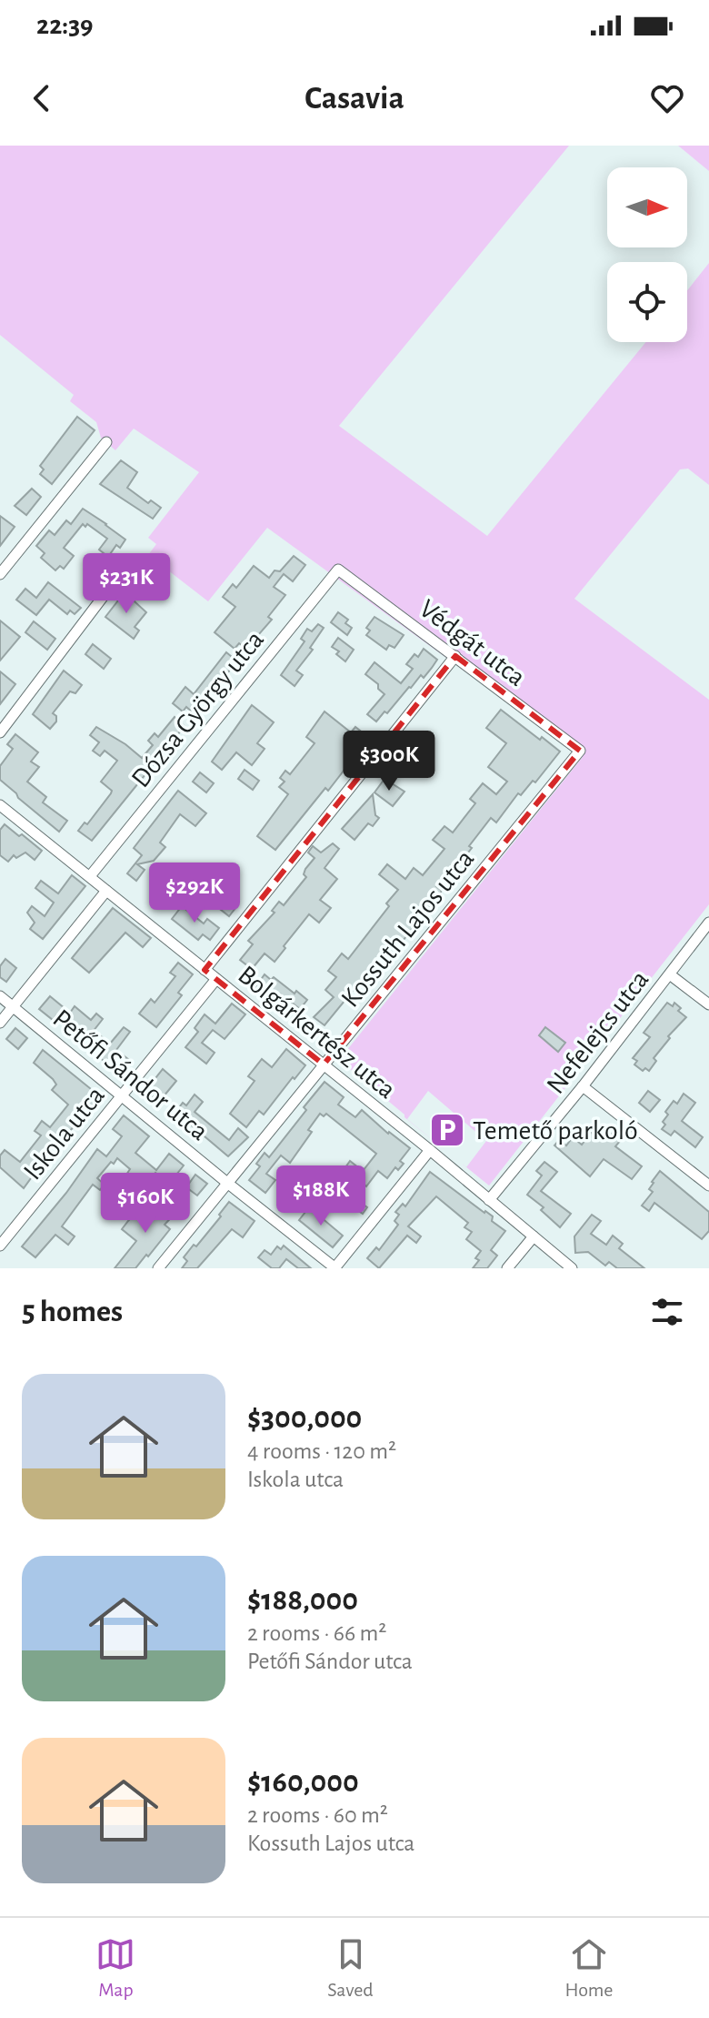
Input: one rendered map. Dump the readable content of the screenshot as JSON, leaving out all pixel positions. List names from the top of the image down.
{
  "streets": {
    "street": [
      "Védgát utca",
      "Dózsa György utca",
      "Kossuth Lajos utca",
      "Bolgárkertész utca",
      "Nefelejcs utca",
      "Petőfi Sándor utca",
      "Iskola utca"
    ]
  },
  "crossings": [
    ["Védgát utca", "Dózsa György utca"],
    ["Védgát utca", "Kossuth Lajos utca"],
    ["Dózsa György utca", "Bolgárkertész utca"],
    ["Kossuth Lajos utca", "Bolgárkertész utca"],
    ["Kossuth Lajos utca", "Petőfi Sándor utca"],
    ["Bolgárkertész utca", "Nefelejcs utca"],
    ["Bolgárkertész utca", "Iskola utca"],
    ["Petőfi Sándor utca", "Iskola utca"]
  ],
  "places": {
    "parking": ["Temető parkoló"]
  },
  "north": "right",
  "page": {
    "status": "22:39",
    "header": "Casavia",
    "price": [
      "$231K",
      "$300K",
      "$292K",
      "$188K",
      "$160K"
    ],
    "heading": "5 homes",
    "list": [
      {
        "name": "$300,000",
        "note": "4 rooms · 120 m² · Iskola utca"
      },
      {
        "name": "$188,000",
        "note": "2 rooms · 66 m² · Petőfi Sándor utca"
      },
      {
        "name": "$160,000",
        "note": "2 rooms · 60 m² · Kossuth Lajos utca"
      }
    ],
    "tabs": ["Map", "Saved", "Home"]
  }
}
